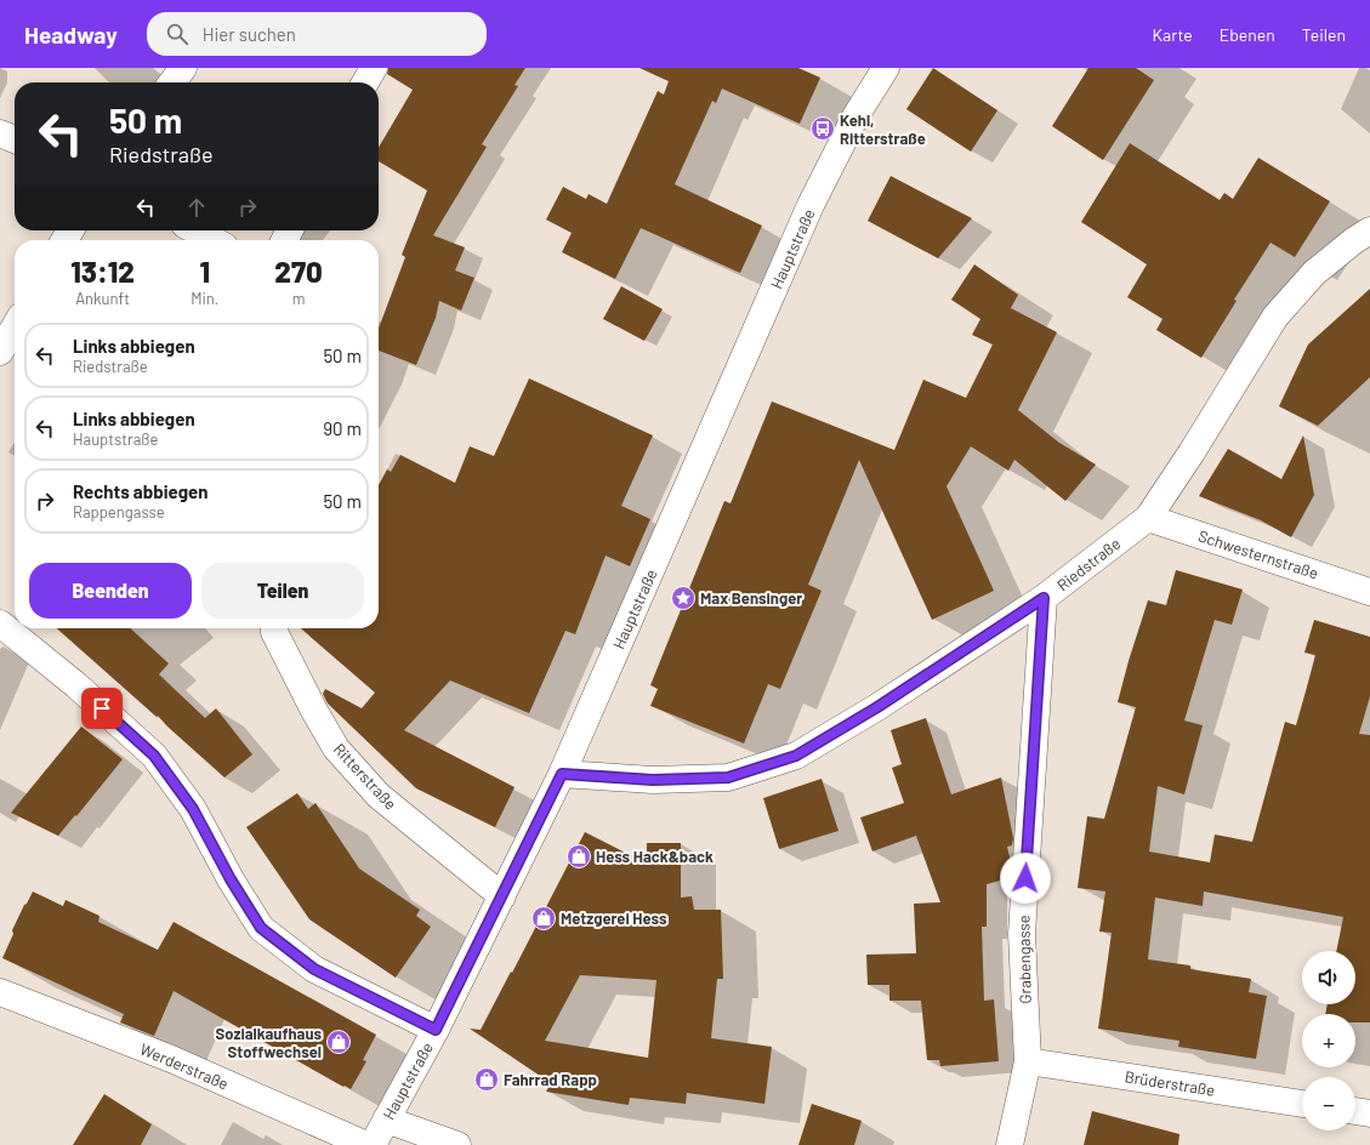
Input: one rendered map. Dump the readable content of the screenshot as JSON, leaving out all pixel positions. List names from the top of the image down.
{
  "streets": {
    "street": [
      "Hauptstraße",
      "Schwesternstraße",
      "Riedstraße",
      "Ritterstraße",
      "Grabengasse",
      "Werderstraße",
      "Brüderstraße"
    ]
  },
  "crossings": [
    ["Hauptstraße", "Riedstraße"],
    ["Hauptstraße", "Ritterstraße"],
    ["Schwesternstraße", "Riedstraße"],
    ["Riedstraße", "Grabengasse"],
    ["Grabengasse", "Brüderstraße"]
  ],
  "places": {
    "bus stop": ["Kehl, Ritterstraße"],
    "place": ["Max Bensinger"],
    "shop": [
      "Hess Hack&back",
      "Metzgerei Hess",
      "Sozialkaufhaus Stoffwechsel",
      "Fahrrad Rapp"
    ]
  },
  "page": {
    "header": "Headway",
    "search": "Hier suchen",
    "nav": ["Karte", "Ebenen", "Teilen"],
    "turn": ["50 m", "Riedstraße"],
    "eta": [
      "13:12",
      "Ankunft",
      "1",
      "Min.",
      "270",
      "m"
    ],
    "list": [
      {
        "name": "Links abbiegen",
        "note": "Riedstraße",
        "value": "50 m"
      },
      {
        "name": "Links abbiegen",
        "note": "Hauptstraße",
        "value": "90 m"
      },
      {
        "name": "Rechts abbiegen",
        "note": "Rappengasse",
        "value": "50 m"
      }
    ],
    "buttons": ["Beenden", "Teilen"],
    "map_buttons": ["+", "−"]
  }
}
